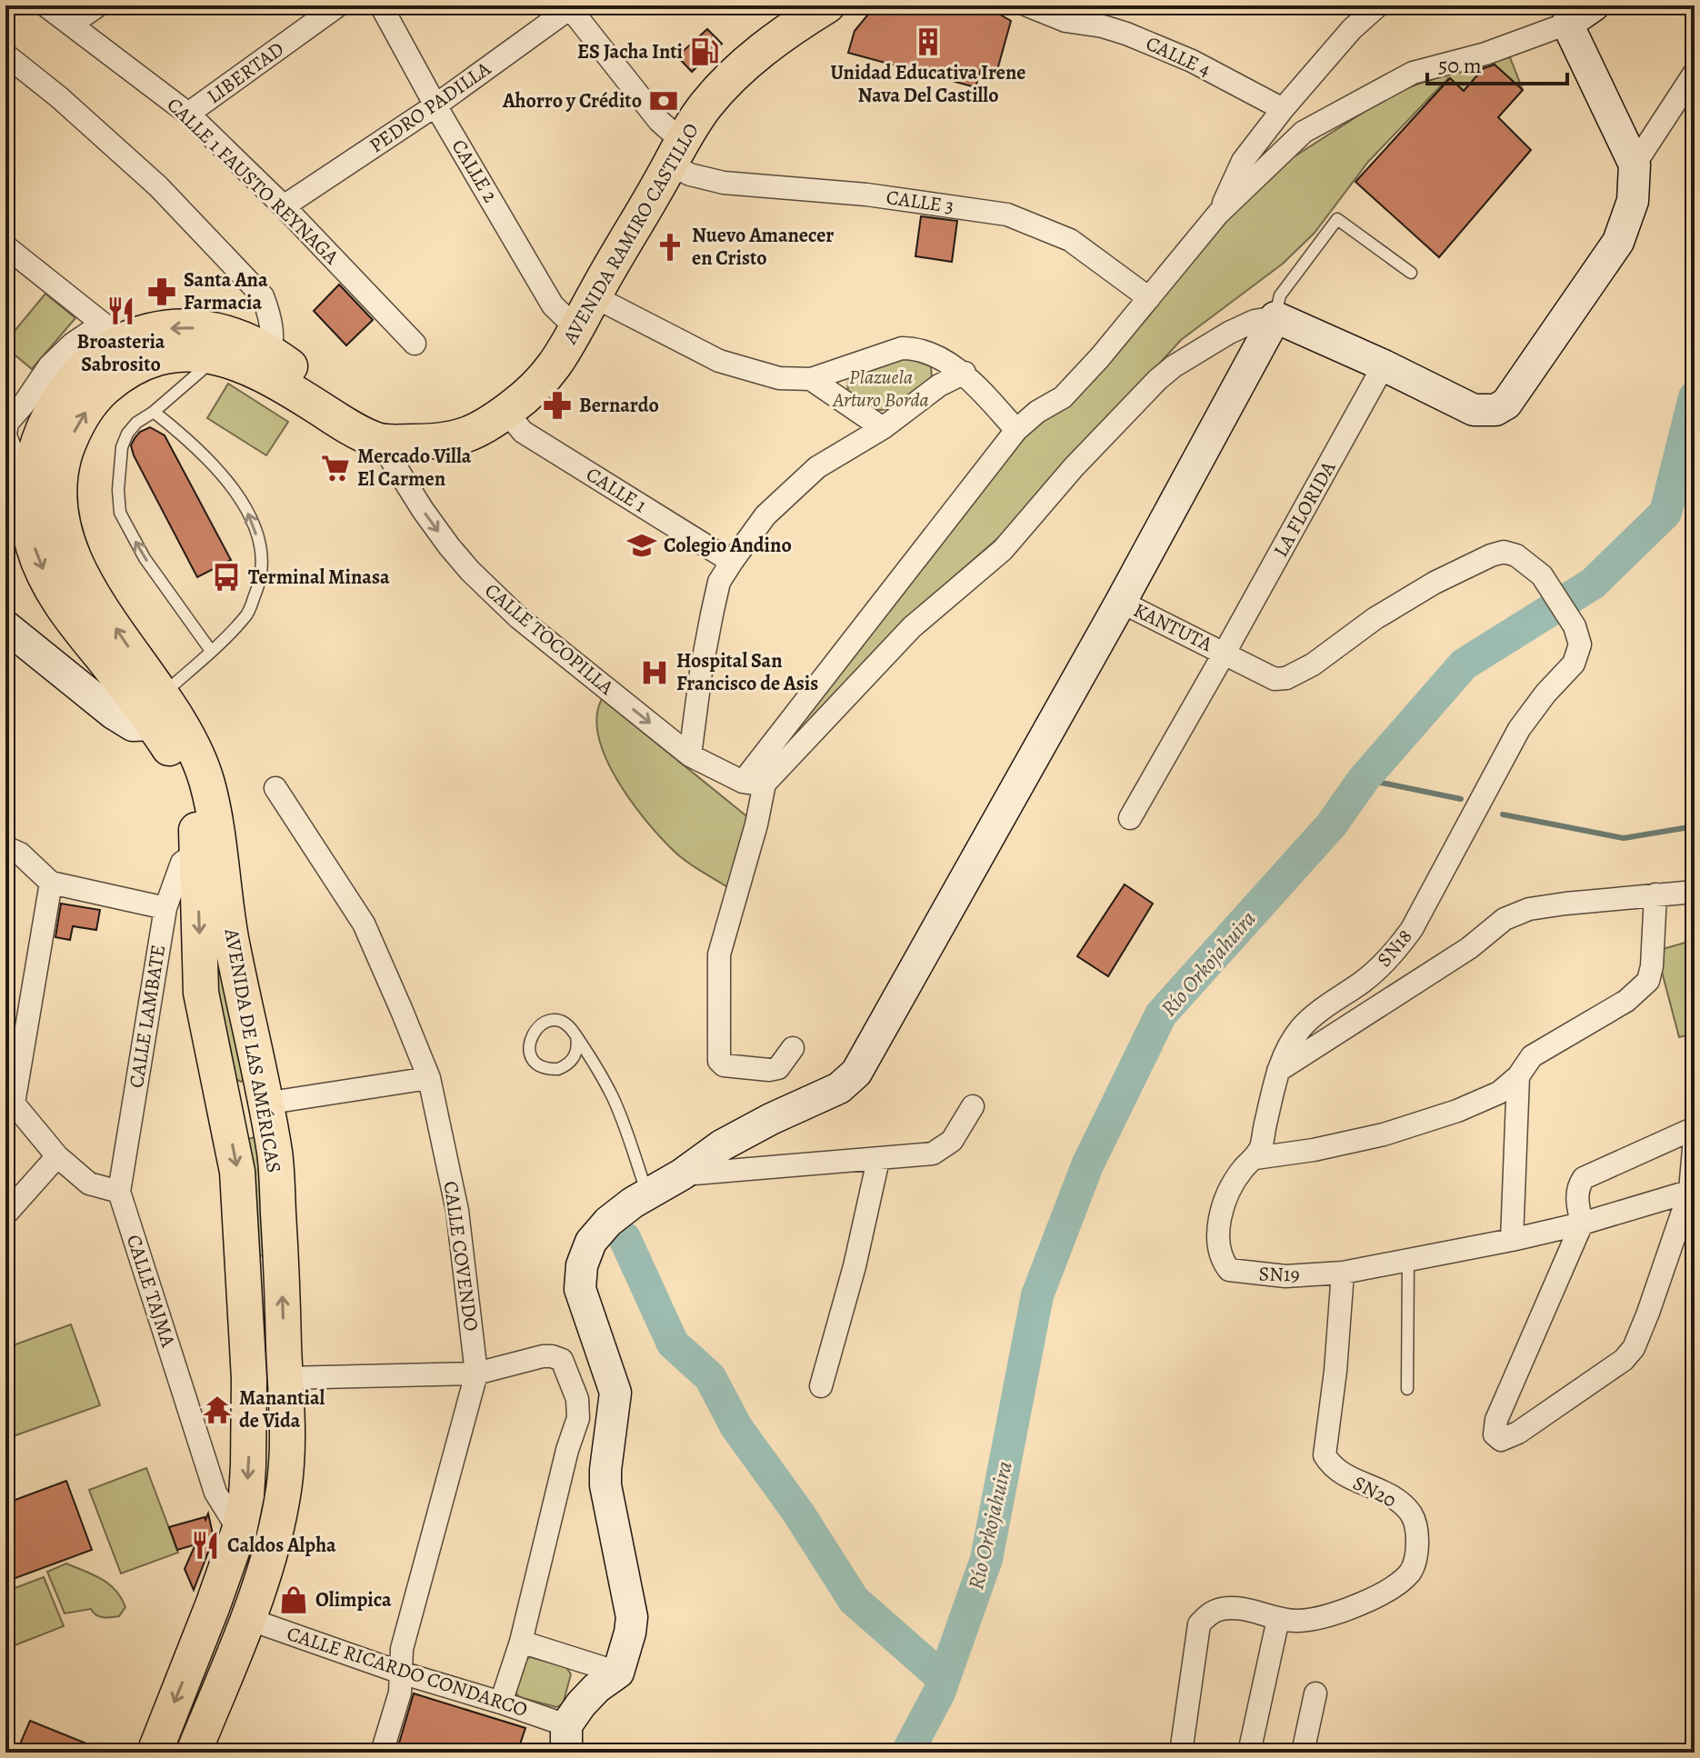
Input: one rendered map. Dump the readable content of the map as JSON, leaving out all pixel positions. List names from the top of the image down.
{
  "streets": {
    "main road": ["AVENIDA RAMIRO CASTILLO", "AVENIDA DE LAS AMÉRICAS"],
    "street": [
      "CALLE 4",
      "LIBERTAD",
      "PEDRO PADILLA",
      "CALLE 2",
      "CALLE 1 FAUSTO REYNAGA",
      "CALLE 3",
      "CALLE 1",
      "LA FLORIDA",
      "KANTUTA",
      "CALLE TOCOPILLA",
      "SN18",
      "CALLE LAMBATE",
      "CALLE COVENDO",
      "SN19",
      "CALLE TAJMA",
      "SN20",
      "CALLE RICARDO CONDARCO"
    ]
  },
  "crossings": [
    ["LIBERTAD", "CALLE 1 FAUSTO REYNAGA"],
    ["PEDRO PADILLA", "CALLE 2"],
    ["PEDRO PADILLA", "CALLE 1 FAUSTO REYNAGA"],
    ["CALLE 2", "AVENIDA RAMIRO CASTILLO"],
    ["CALLE 3", "AVENIDA RAMIRO CASTILLO"],
    ["AVENIDA RAMIRO CASTILLO", "CALLE 1"],
    ["AVENIDA RAMIRO CASTILLO", "CALLE TOCOPILLA"],
    ["AVENIDA RAMIRO CASTILLO", "AVENIDA DE LAS AMÉRICAS"],
    ["LA FLORIDA", "KANTUTA"],
    ["KANTUTA", "SN18"],
    ["SN18", "SN19"],
    ["CALLE LAMBATE", "AVENIDA DE LAS AMÉRICAS"],
    ["CALLE LAMBATE", "CALLE TAJMA"],
    ["AVENIDA DE LAS AMÉRICAS", "CALLE TAJMA"],
    ["AVENIDA DE LAS AMÉRICAS", "CALLE RICARDO CONDARCO"],
    ["CALLE COVENDO", "CALLE RICARDO CONDARCO"],
    ["SN19", "SN20"]
  ],
  "one_way": ["CALLE TOCOPILLA"],
  "water": ["Río Orkojahuira"],
  "parks": ["Plazuela Arturo Borda"],
  "places": {
    "building": ["Unidad Educativa Irene Nava Del Castillo"],
    "fuel station": ["ES Jacha Inti"],
    "bank": ["Ahorro y Crédito"],
    "church": ["Nuevo Amanecer en Cristo"],
    "pharmacy": ["Santa Ana Farmacia", "Bernardo"],
    "restaurant": ["Broasteria Sabrosito", "Caldos Alpha"],
    "supermarket": ["Mercado Villa El Carmen"],
    "school or university": ["Colegio Andino"],
    "bus stop": ["Terminal Minasa"],
    "hospital": ["Hospital San Francisco de Asis"],
    "temple": ["Manantial de Vida"],
    "shop": ["Olimpica"]
  },
  "scale_bar": "50 m"
}
